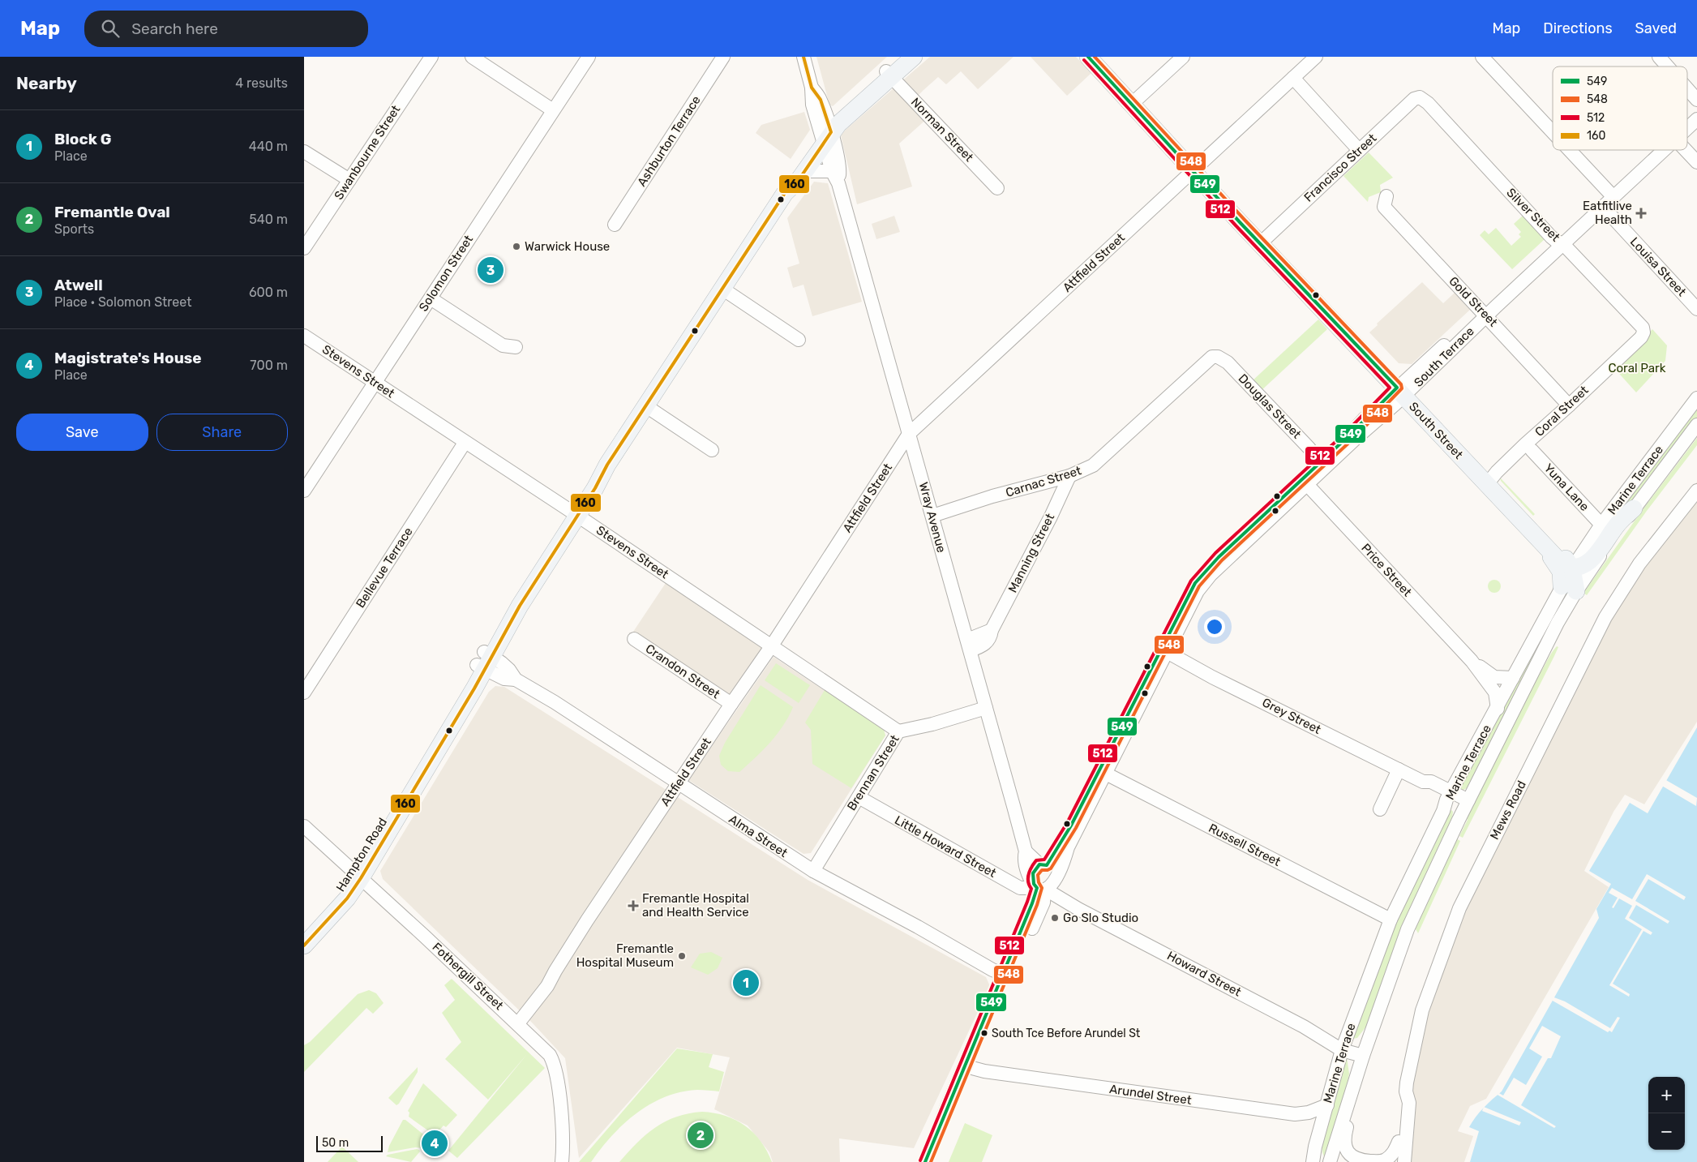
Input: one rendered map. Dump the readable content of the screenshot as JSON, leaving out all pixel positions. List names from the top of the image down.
{
  "streets": {
    "main road": ["South Street", "Hampton Road"],
    "street": [
      "Norman Street",
      "Ashburton Terrace",
      "Swanbourne Street",
      "Francisco Street",
      "Silver Street",
      "Attfield Street",
      "Louisa Street",
      "Solomon Street",
      "Gold Street",
      "South Terrace",
      "Stevens Street",
      "Douglas Street",
      "Coral Street",
      "Marine Terrace",
      "Carnac Street",
      "Yuna Lane",
      "Wray Avenue",
      "Manning Street",
      "Bellevue Terrace",
      "Price Street",
      "Crandon Street",
      "Grey Street",
      "Brennan Street",
      "Mews Road",
      "Alma Street",
      "Russell Street",
      "Little Howard Street",
      "Howard Street",
      "Fothergill Street",
      "Arundel Street"
    ]
  },
  "crossings": [
    ["Norman Street", "Hampton Road"],
    ["Francisco Street", "Silver Street"],
    ["Francisco Street", "South Street"],
    ["Silver Street", "South Terrace"],
    ["Silver Street", "Coral Street"],
    ["Attfield Street", "Stevens Street"],
    ["Attfield Street", "South Street"],
    ["Attfield Street", "Wray Avenue"],
    ["Attfield Street", "Crandon Street"],
    ["Attfield Street", "Alma Street"],
    ["Attfield Street", "Fothergill Street"],
    ["Louisa Street", "South Terrace"],
    ["Solomon Street", "Stevens Street"],
    ["Gold Street", "South Terrace"],
    ["Gold Street", "Coral Street"],
    ["South Terrace", "Douglas Street"],
    ["South Terrace", "South Street"],
    ["South Terrace", "Wray Avenue"],
    ["South Terrace", "Price Street"],
    ["South Terrace", "Grey Street"],
    ["South Terrace", "Alma Street"],
    ["South Terrace", "Russell Street"],
    ["South Terrace", "Little Howard Street"],
    ["South Terrace", "Howard Street"],
    ["South Terrace", "Arundel Street"],
    ["Stevens Street", "Bellevue Terrace"],
    ["Stevens Street", "Brennan Street"],
    ["Stevens Street", "Hampton Road"],
    ["Douglas Street", "Carnac Street"],
    ["Coral Street", "South Street"],
    ["South Street", "Marine Terrace"],
    ["Marine Terrace", "Yuna Lane"],
    ["Marine Terrace", "Price Street"],
    ["Marine Terrace", "Grey Street"],
    ["Marine Terrace", "Russell Street"],
    ["Marine Terrace", "Howard Street"],
    ["Marine Terrace", "Arundel Street"],
    ["Carnac Street", "Wray Avenue"],
    ["Carnac Street", "Manning Street"],
    ["Wray Avenue", "Manning Street"],
    ["Wray Avenue", "Brennan Street"],
    ["Wray Avenue", "Little Howard Street"],
    ["Wray Avenue", "Hampton Road"],
    ["Wray Avenue", "Howard Street"],
    ["Brennan Street", "Alma Street"],
    ["Brennan Street", "Little Howard Street"],
    ["Alma Street", "Hampton Road"],
    ["Little Howard Street", "Howard Street"],
    ["Hampton Road", "Fothergill Street"]
  ],
  "parks": ["Coral Park"],
  "places": {
    "health": ["Eatfitlive Health", "Fremantle Hospital and Health Service"],
    "other": [
      "Warwick House",
      "Go Slo Studio",
      "Fremantle Hospital Museum",
      "South Tce Before Arundel St"
    ]
  },
  "lines": [
    "transit line 549",
    "transit line 548",
    "transit line 160",
    "transit line 512"
  ],
  "legend": [
    "549",
    "548",
    "512",
    "160"
  ],
  "scale_bar": "50 m",
  "page": {
    "header": "Map",
    "search": "Search here",
    "nav": ["Map", "Directions", "Saved"],
    "heading": ["Nearby", "4 results"],
    "list": [
      {
        "mark": "1",
        "name": "Block G",
        "note": "Place",
        "value": "440 m"
      },
      {
        "mark": "2",
        "name": "Fremantle Oval",
        "note": "Sports",
        "value": "540 m"
      },
      {
        "mark": "3",
        "name": "Atwell",
        "note": "Place · Solomon Street",
        "value": "600 m"
      },
      {
        "mark": "4",
        "name": "Magistrate's House",
        "note": "Place",
        "value": "700 m"
      }
    ],
    "pins": [
      "3",
      "1",
      "2",
      "4"
    ],
    "buttons": ["Save", "Share"],
    "map_buttons": ["+", "−"],
    "scale": "50 m"
  }
}
